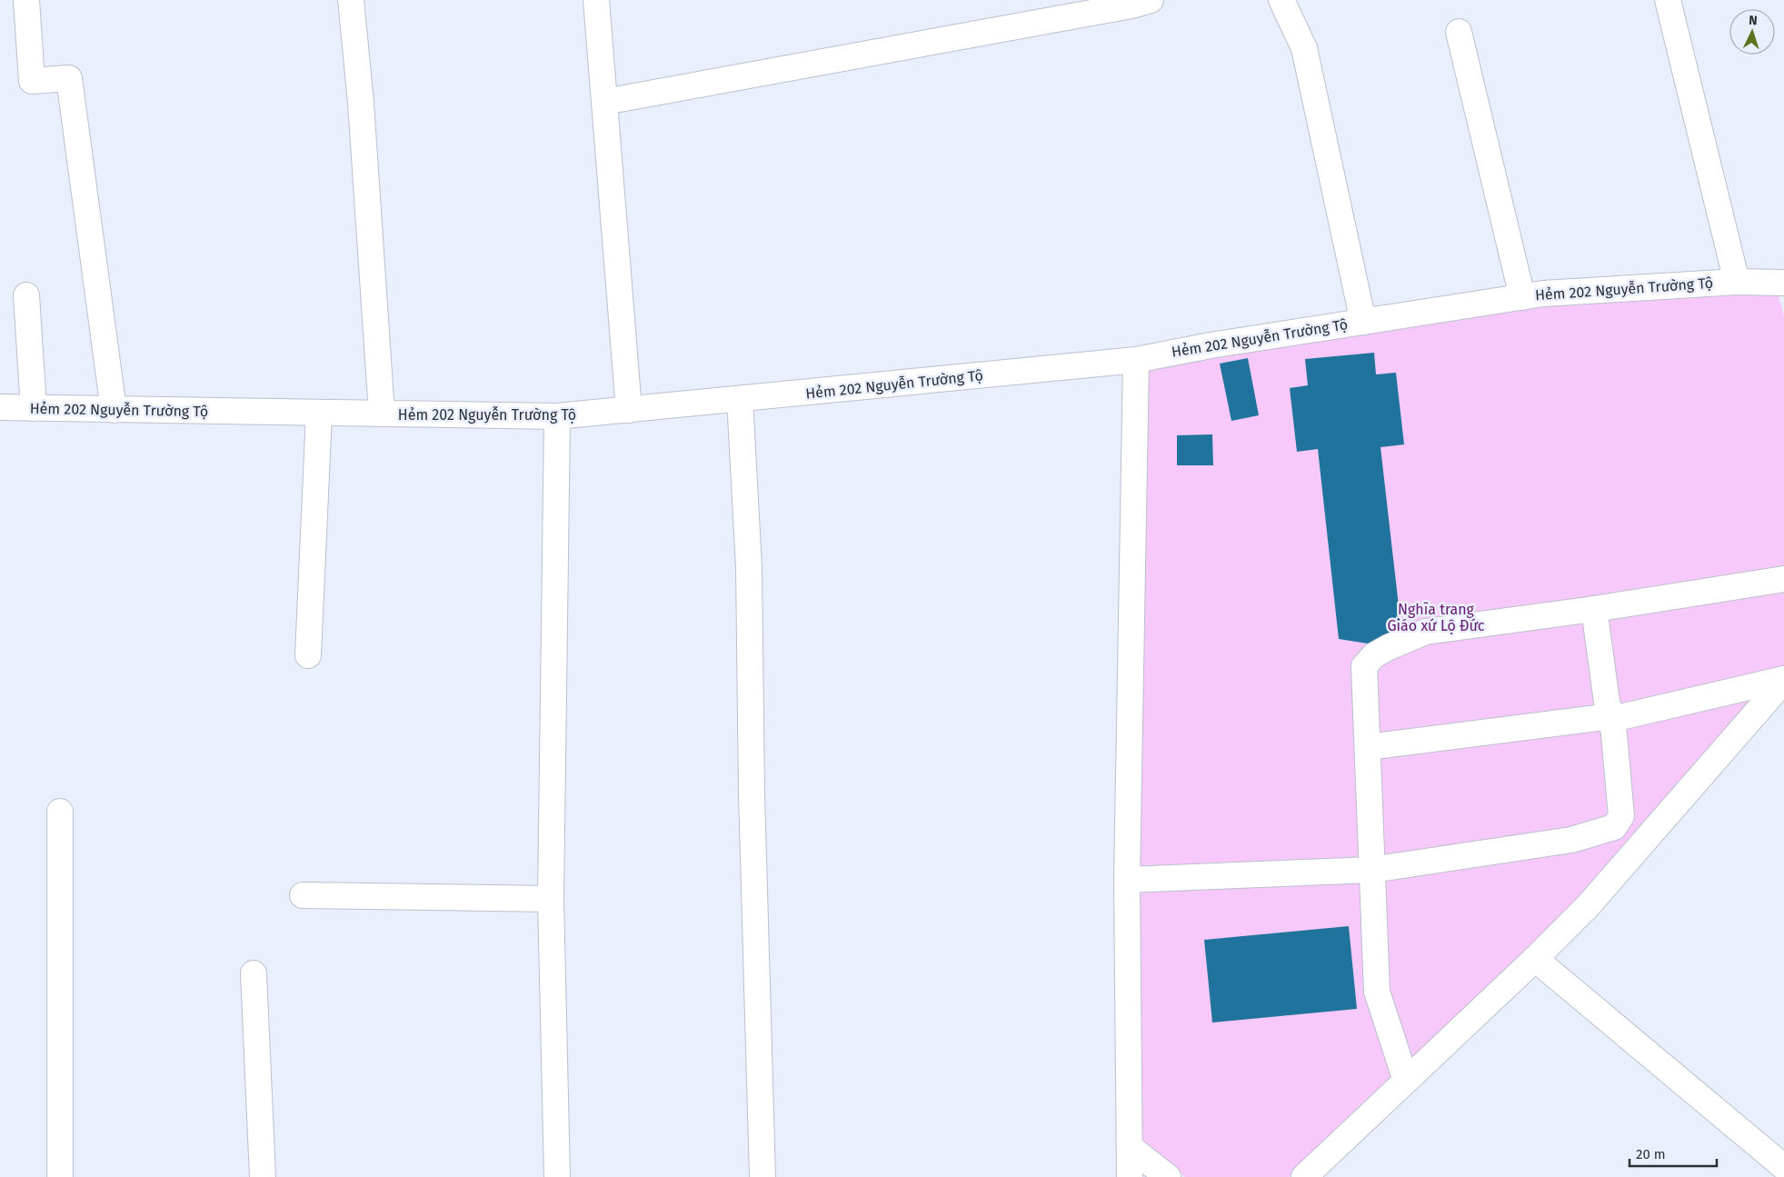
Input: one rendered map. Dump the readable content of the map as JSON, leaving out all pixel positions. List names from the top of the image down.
{
  "streets": {
    "street": ["Hẻm 202 Nguyễn Trường Tộ"]
  },
  "parks": ["Nghĩa trang Giáo xứ Lộ Đức"],
  "scale_bar": "20 m",
  "north": "top"
}
